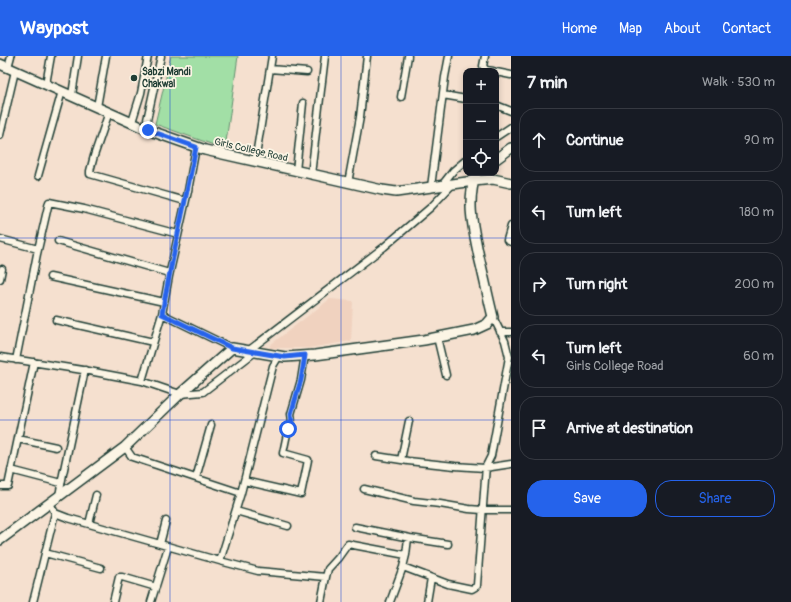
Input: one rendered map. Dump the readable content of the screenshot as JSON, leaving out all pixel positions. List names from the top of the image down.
{
  "streets": {
    "street": ["Girls College Road"]
  },
  "places": ["Sabzi Mandi Chakwal"],
  "page": {
    "header": "Waypost",
    "nav": [
      "Home",
      "Map",
      "About",
      "Contact"
    ],
    "heading": ["7 min", "Walk · 530 m"],
    "map_buttons": ["+", "−"],
    "list": [
      ["Continue", "90 m"],
      ["Turn left", "180 m"],
      ["Turn right", "200 m"],
      ["Turn left", "Girls College Road", "60 m"],
      "Arrive at destination"
    ],
    "buttons": ["Save", "Share"]
  }
}
